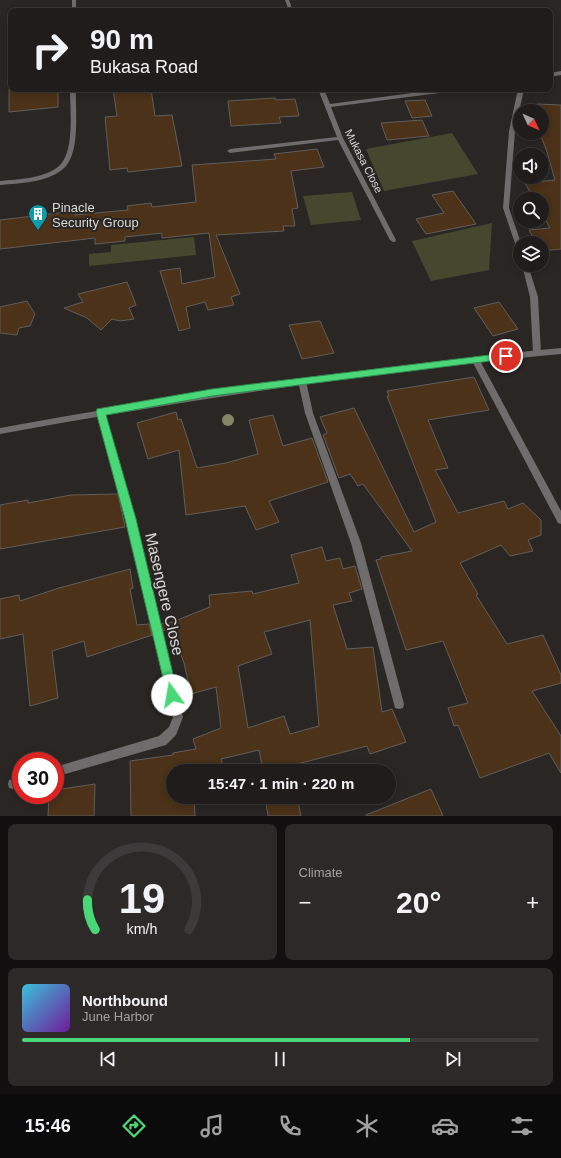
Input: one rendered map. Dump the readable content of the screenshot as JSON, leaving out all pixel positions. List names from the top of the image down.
{
  "streets": {
    "street": ["Mukasa Close", "Masengere Close"]
  },
  "places": {
    "building": ["Pinacle Security Group"]
  },
  "north": "bottom right",
  "page": {
    "turn": ["90 m", "Bukasa Road"],
    "limit": "30",
    "trip": "15:47 · 1 min · 220 m",
    "tile": "Climate",
    "heat": ["−", "20°", "+"],
    "song": ["Northbound", "June Harbor"],
    "tabs": "15:46",
    "gauge": ["19", "km/h"]
  }
}
